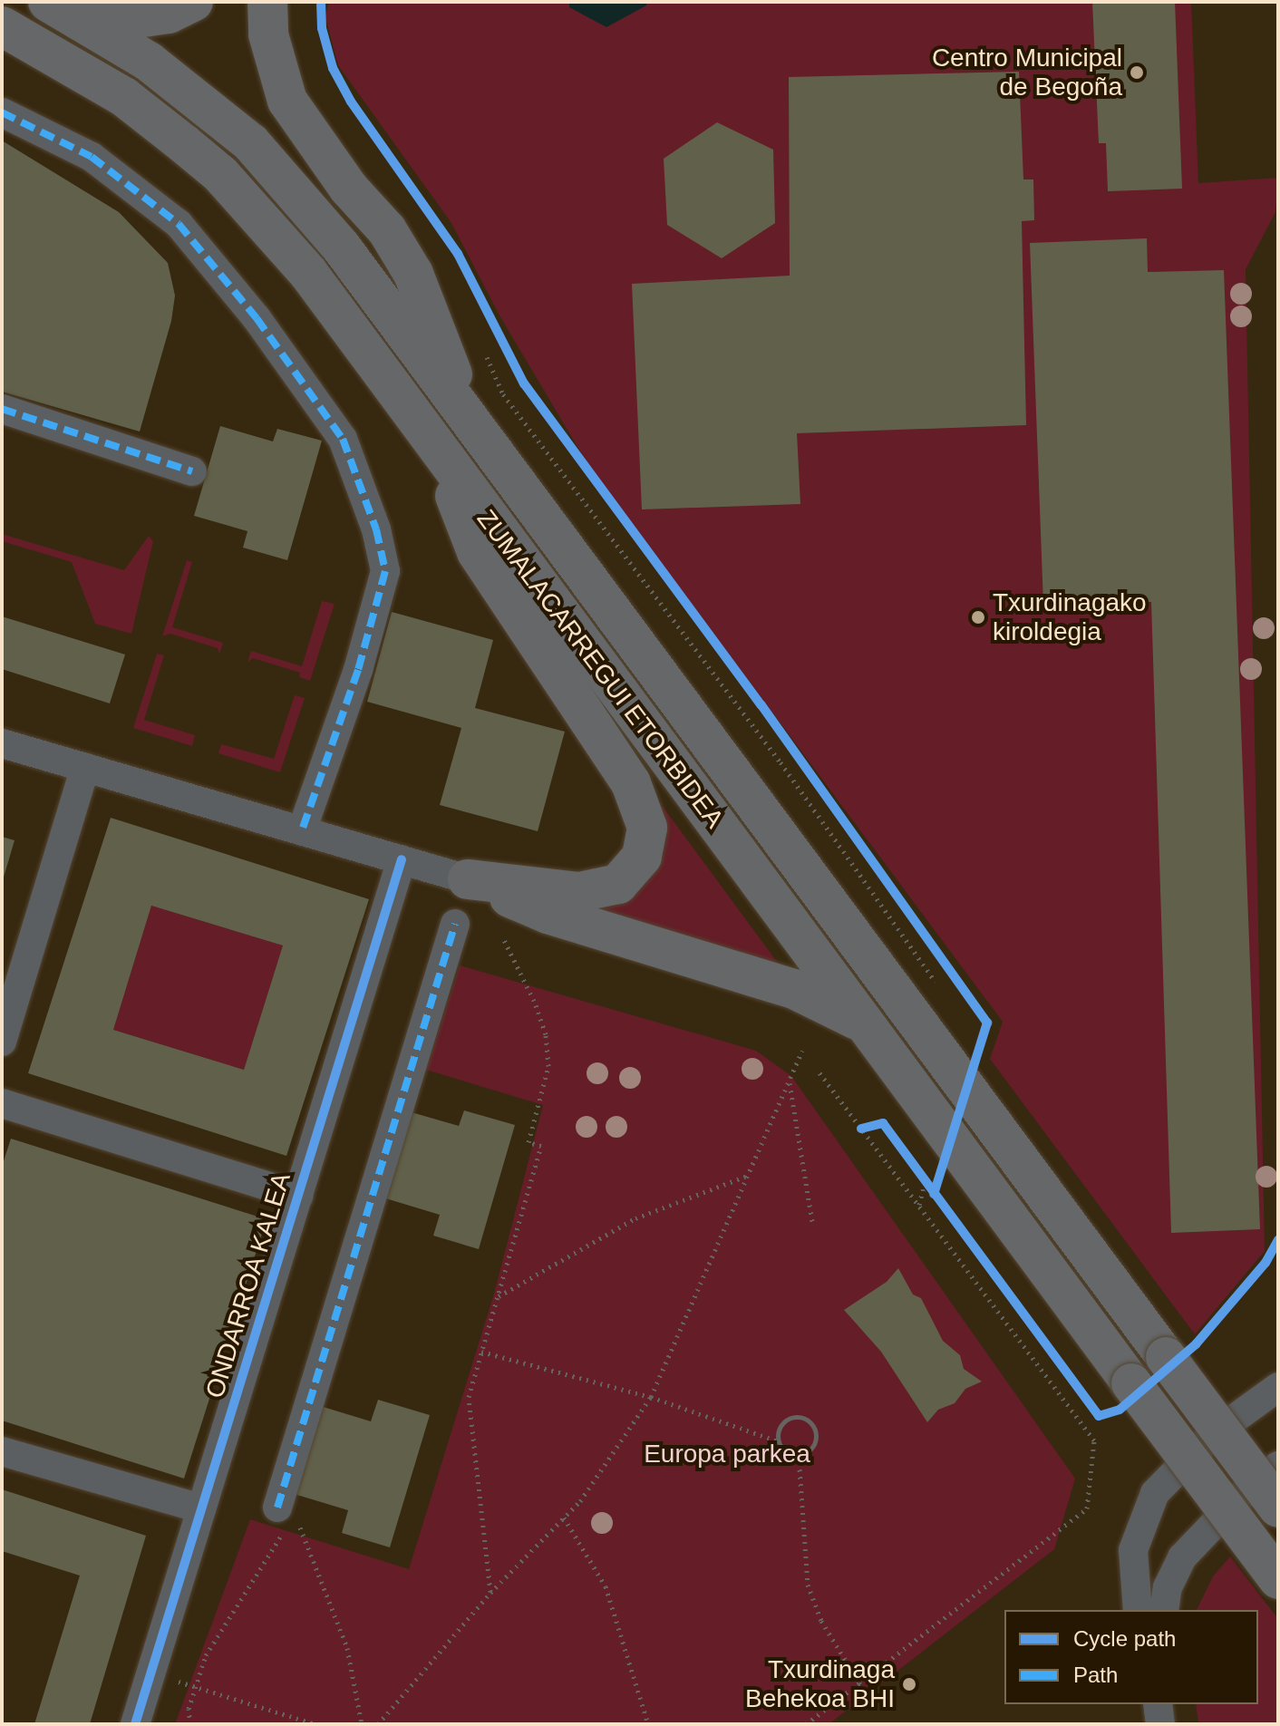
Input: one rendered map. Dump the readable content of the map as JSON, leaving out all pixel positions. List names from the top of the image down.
{
  "streets": {
    "main road": ["ZUMALACARREGUI ETORBIDEA"],
    "street": ["ONDARROA KALEA"]
  },
  "parks": ["Europa parkea"],
  "places": ["Centro Municipal de Begoña", "Txurdinagako kiroldegia", "Txurdinaga Behekoa BHI"],
  "legend": ["Cycle path", "Path"]
}
